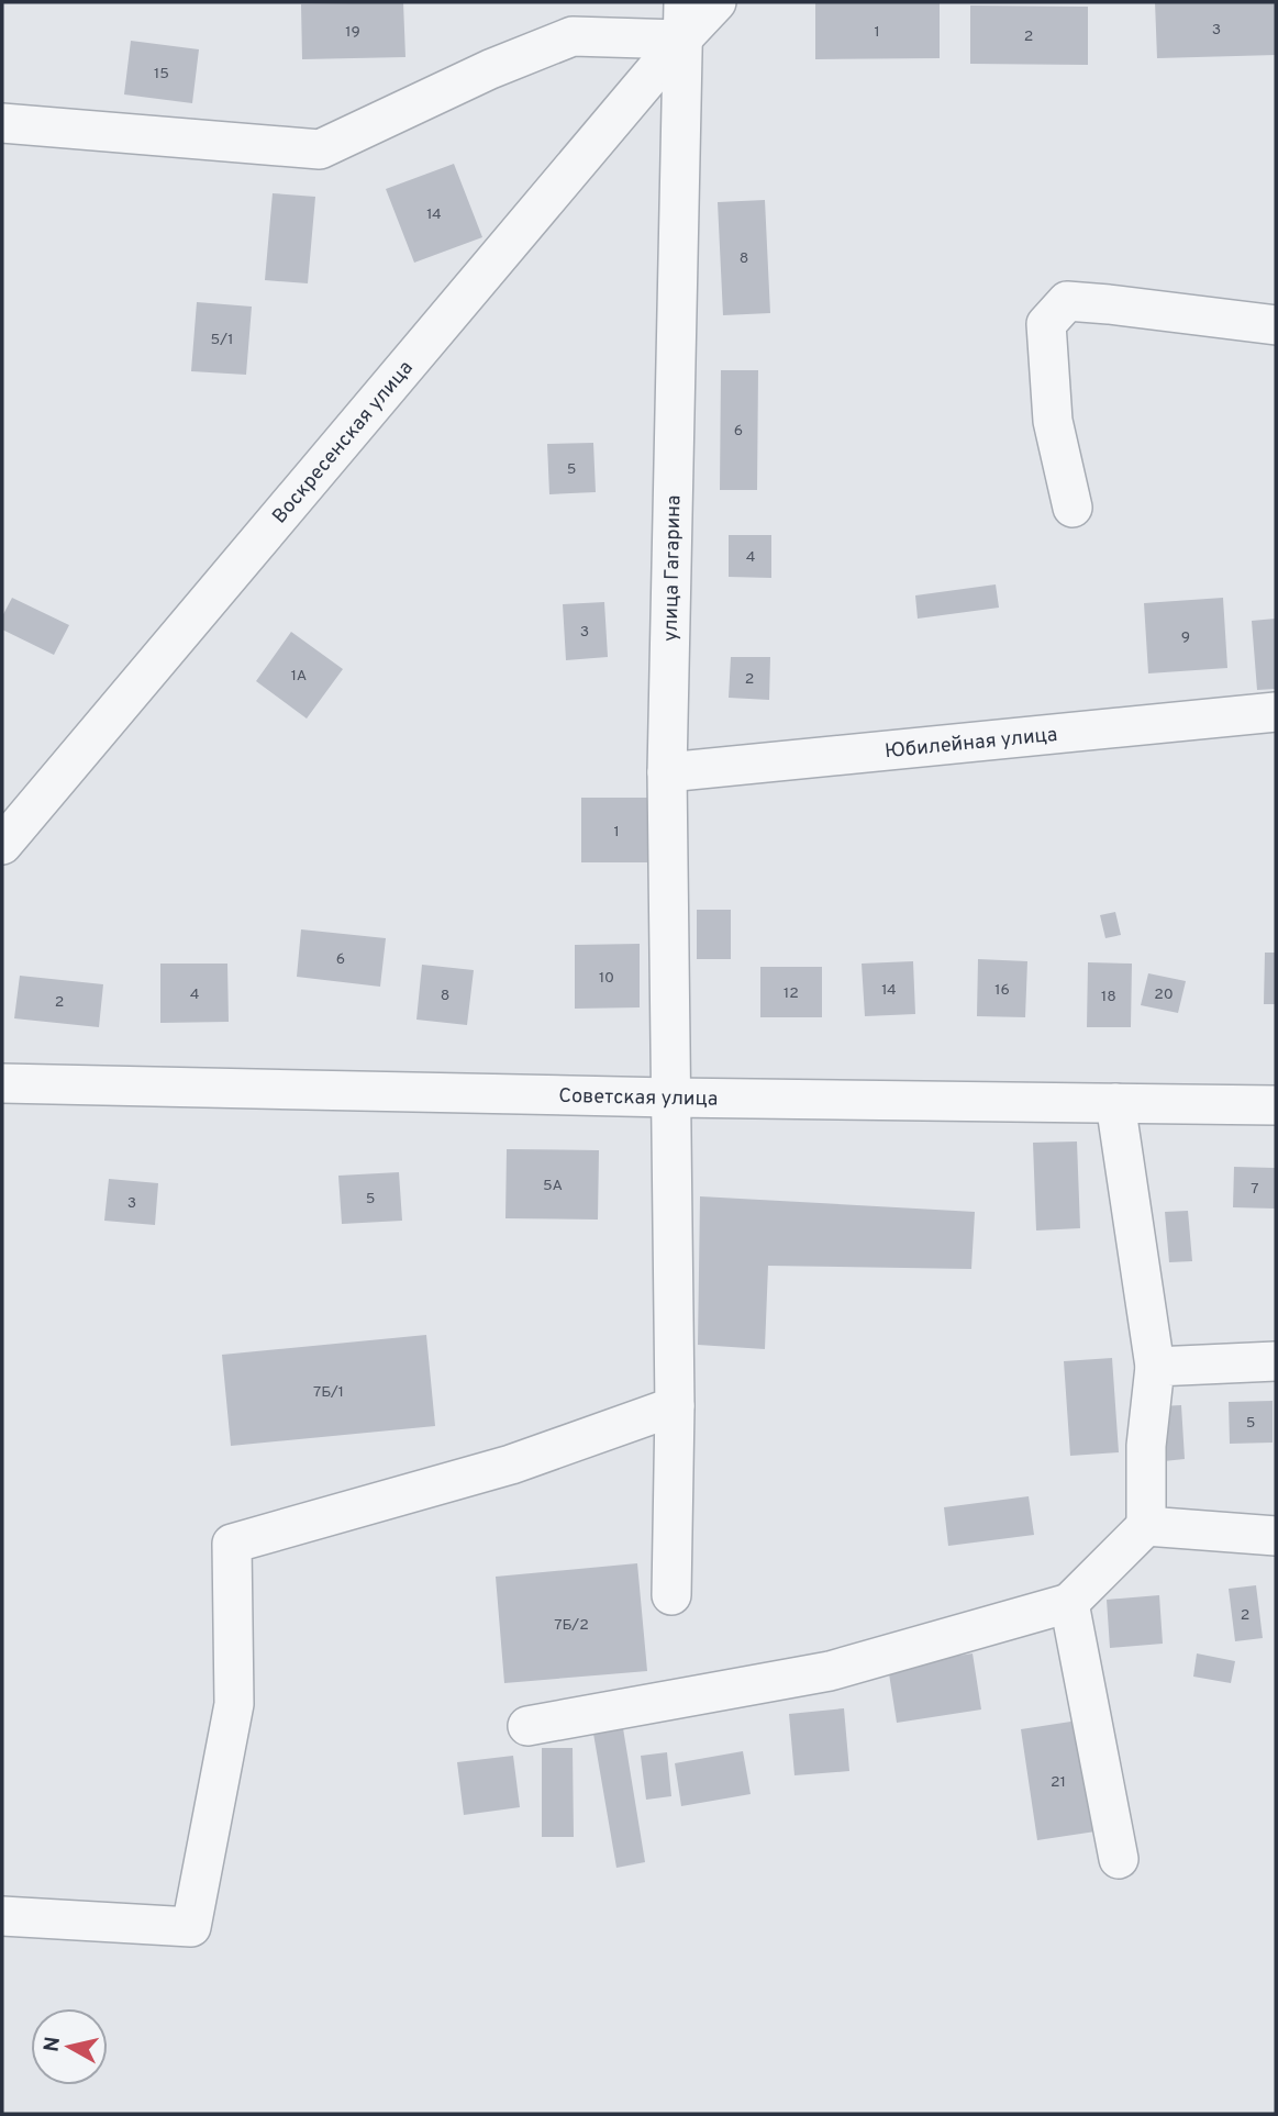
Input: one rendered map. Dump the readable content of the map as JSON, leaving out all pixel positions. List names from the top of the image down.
{
  "streets": {
    "street": [
      "Воскресенская улица",
      "улица Гагарина",
      "Юбилейная улица",
      "Советская улица"
    ]
  },
  "crossings": [
    ["Воскресенская улица", "улица Гагарина"],
    ["улица Гагарина", "Юбилейная улица"],
    ["улица Гагарина", "Советская улица"]
  ],
  "house_numbers": [
    "3",
    "19",
    "1",
    "2",
    "15",
    "14",
    "8",
    "5/1",
    "6",
    "5",
    "4",
    "3",
    "9",
    "1А",
    "2",
    "1",
    "6",
    "10",
    "14",
    "16",
    "12",
    "4",
    "20",
    "8",
    "18",
    "2",
    "5А",
    "7",
    "5",
    "3",
    "7Б/1",
    "5",
    "2",
    "7Б/2",
    "21"
  ],
  "north": "left"
}
